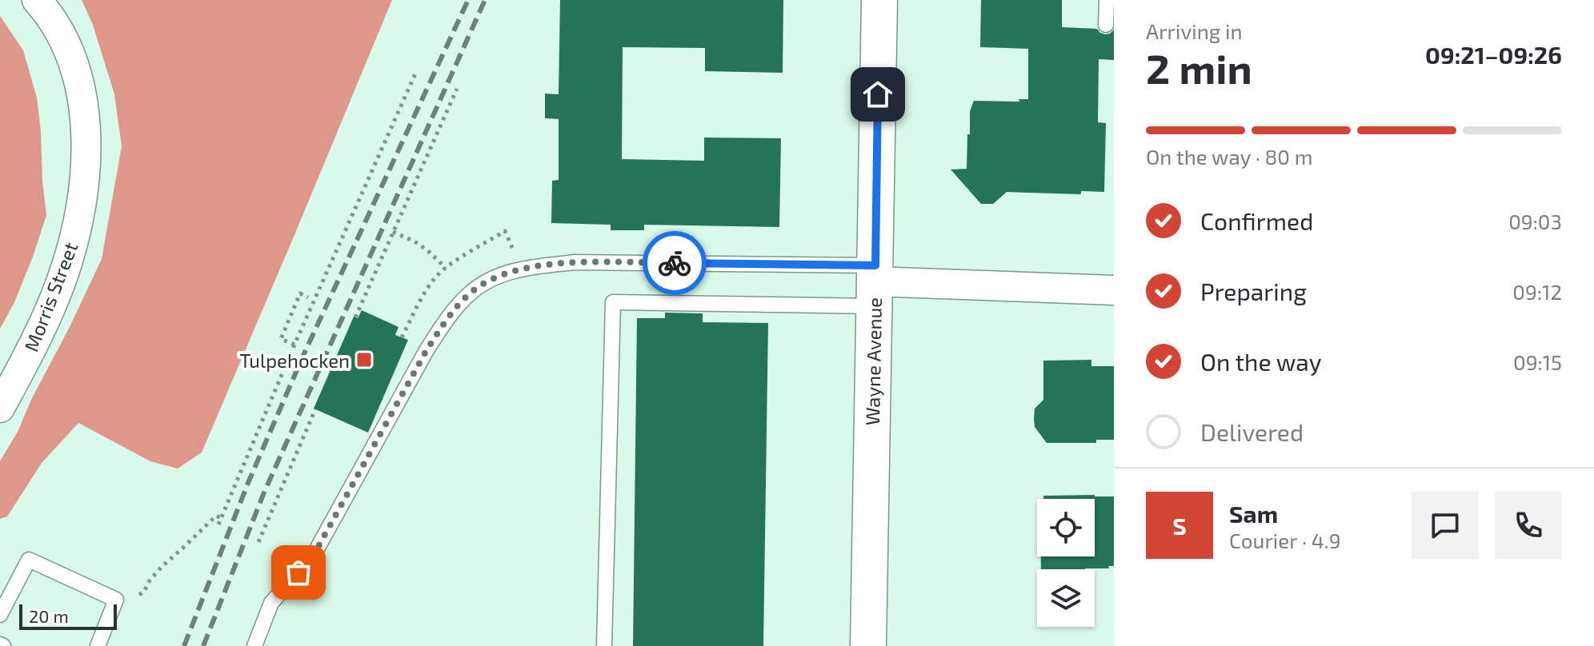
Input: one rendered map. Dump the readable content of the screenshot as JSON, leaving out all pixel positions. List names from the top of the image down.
{
  "streets": {
    "main road": ["Wayne Avenue"],
    "street": ["Morris Street"]
  },
  "places": {
    "transit": ["Tulpehocken"]
  },
  "scale_bar": "20 m",
  "page": {
    "heading": ["2 min", "Arriving in", "09:21–09:26"],
    "panel": ["Sam", "Courier · 4.9"],
    "bar": "On the way · 80 m",
    "list": [
      ["Confirmed", "09:03"],
      ["Preparing", "09:12"],
      ["On the way", "09:15"],
      "Delivered"
    ],
    "round": "S",
    "scale": "20 m"
  }
}
